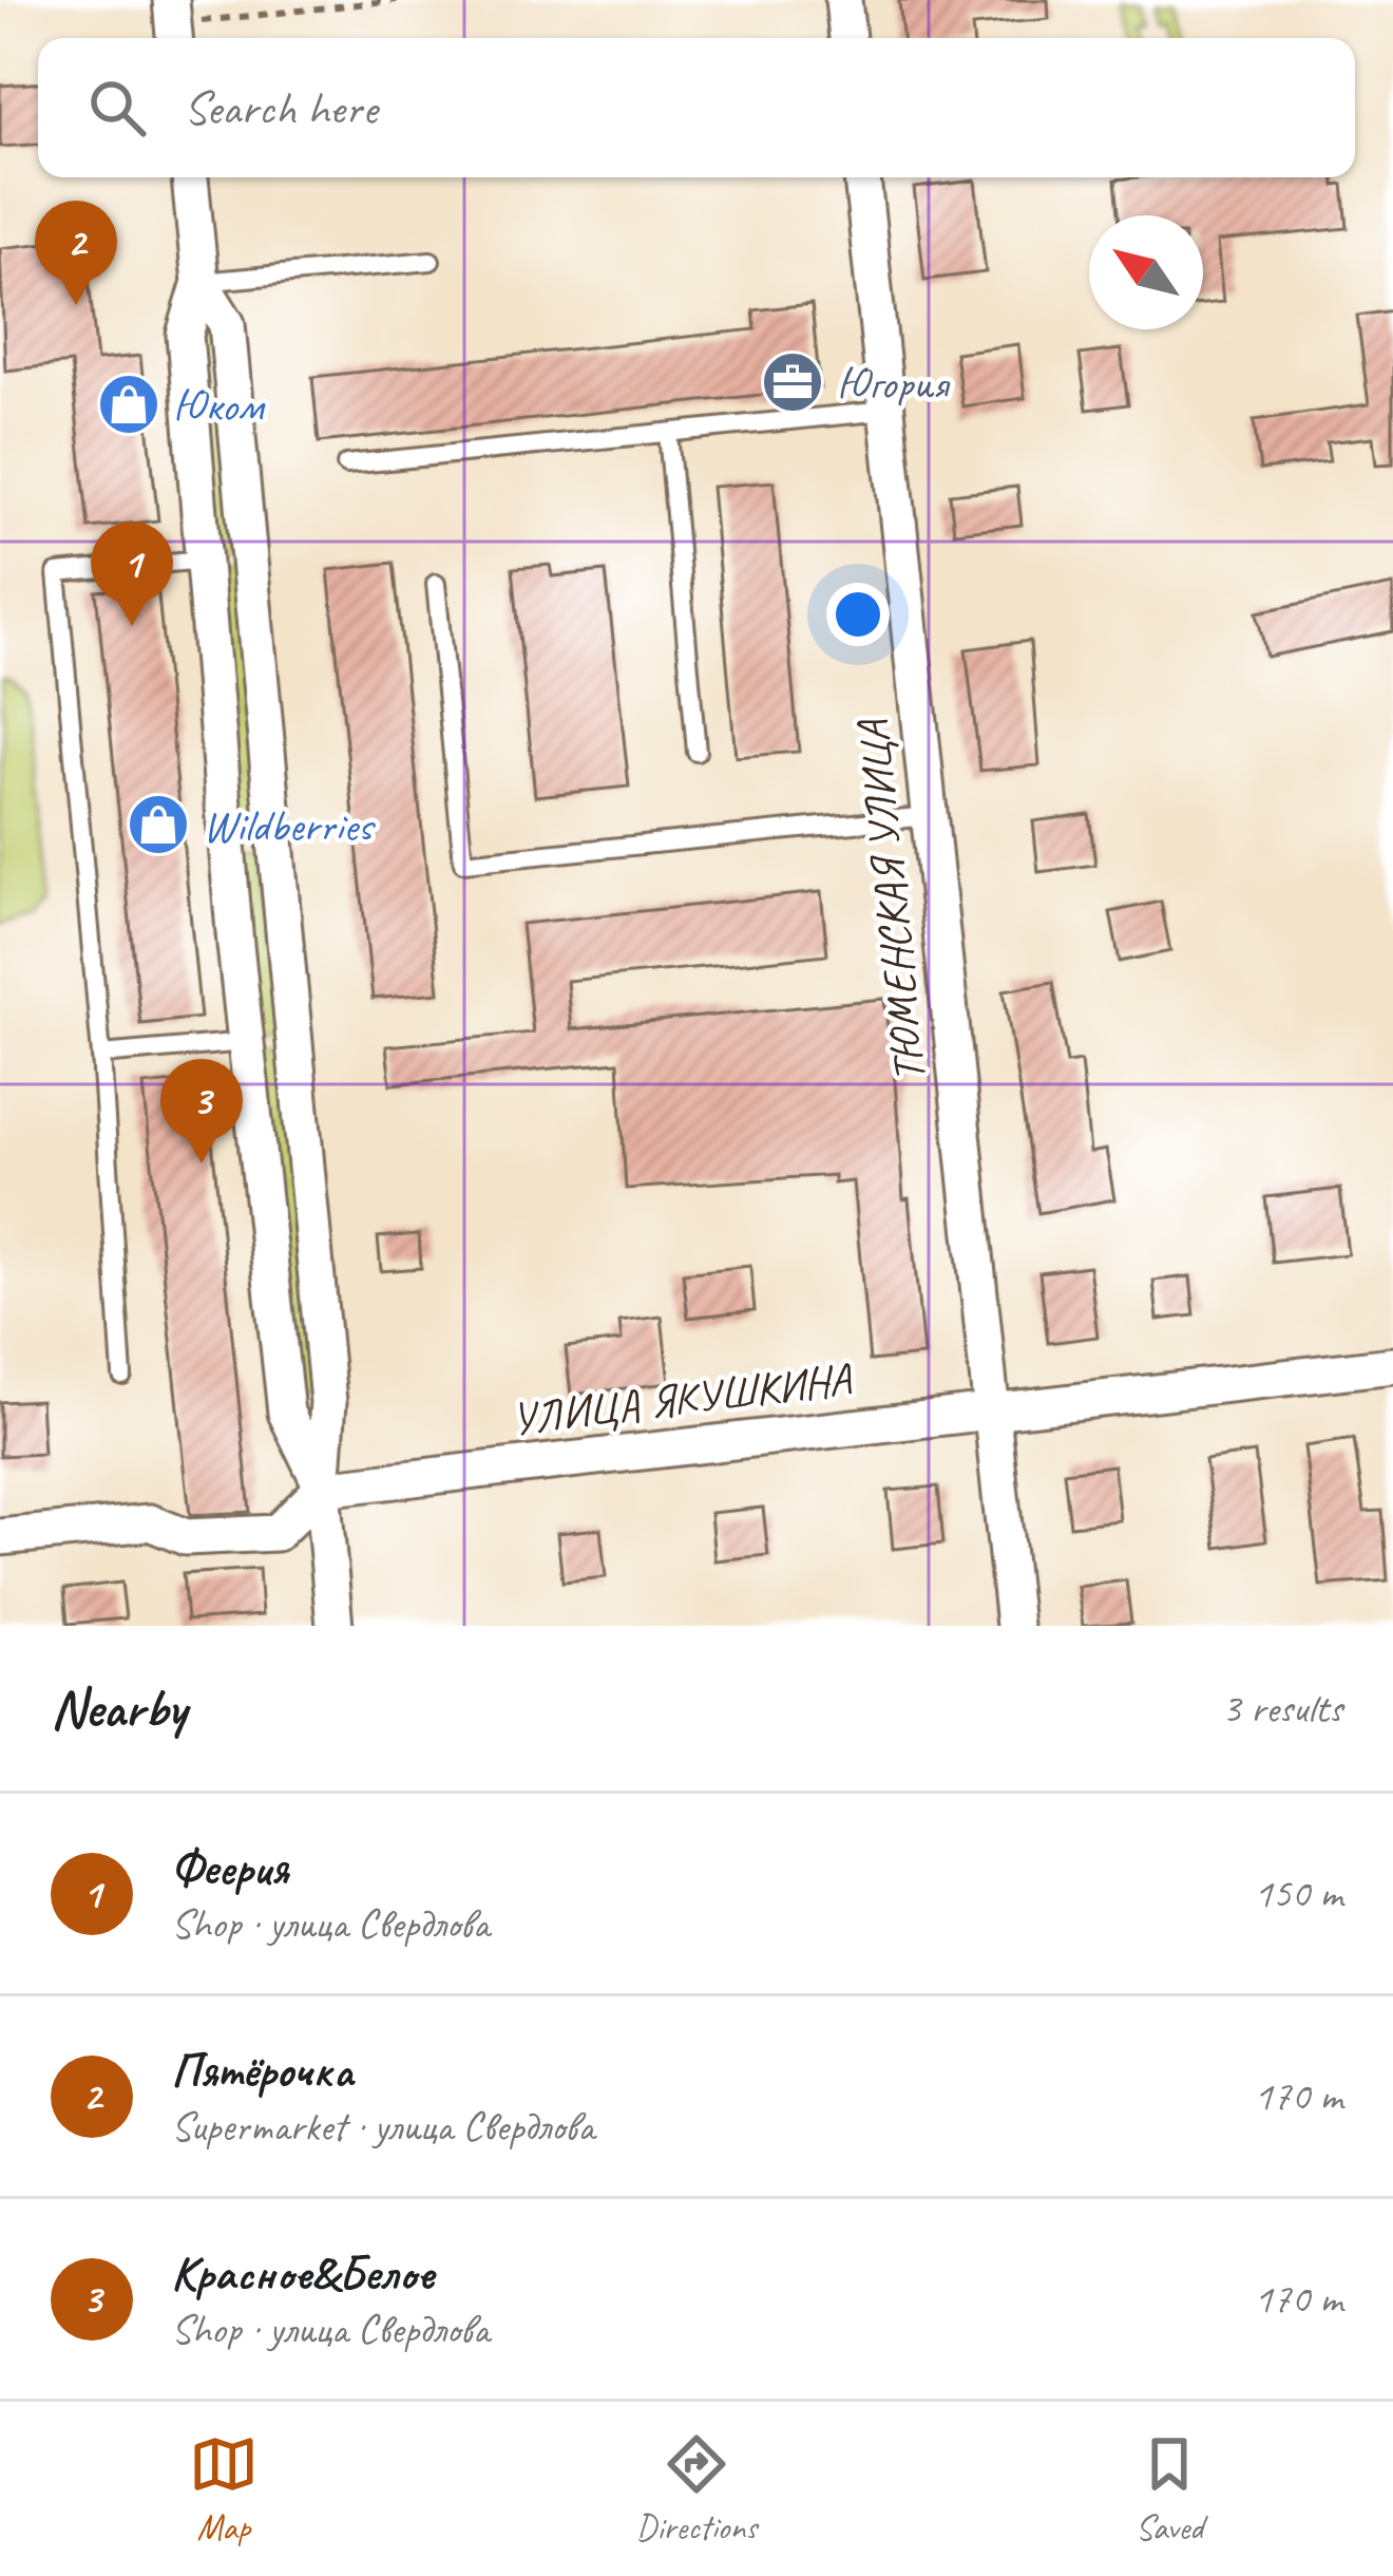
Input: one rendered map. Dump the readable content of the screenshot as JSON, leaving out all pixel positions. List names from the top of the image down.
{
  "streets": {
    "street": ["ТЮМЕНСКАЯ УЛИЦА", "УЛИЦА ЯКУШКИНА"]
  },
  "crossings": [
    ["ТЮМЕНСКАЯ УЛИЦА", "УЛИЦА ЯКУШКИНА"]
  ],
  "places": {
    "office": ["Югория"],
    "shop": ["Юком", "Wildberries"]
  },
  "north": "top left",
  "page": {
    "search": "Search here",
    "pins": ["2", "1", "3"],
    "heading": ["Nearby", "3 results"],
    "list": [
      {
        "mark": "1",
        "name": "Феерия",
        "note": "Shop · улица Свердлова",
        "value": "150 m"
      },
      {
        "mark": "2",
        "name": "Пятёрочка",
        "note": "Supermarket · улица Свердлова",
        "value": "170 m"
      },
      {
        "mark": "3",
        "name": "Красное&Белое",
        "note": "Shop · улица Свердлова",
        "value": "170 m"
      }
    ],
    "nav": ["Map", "Directions", "Saved"]
  }
}
